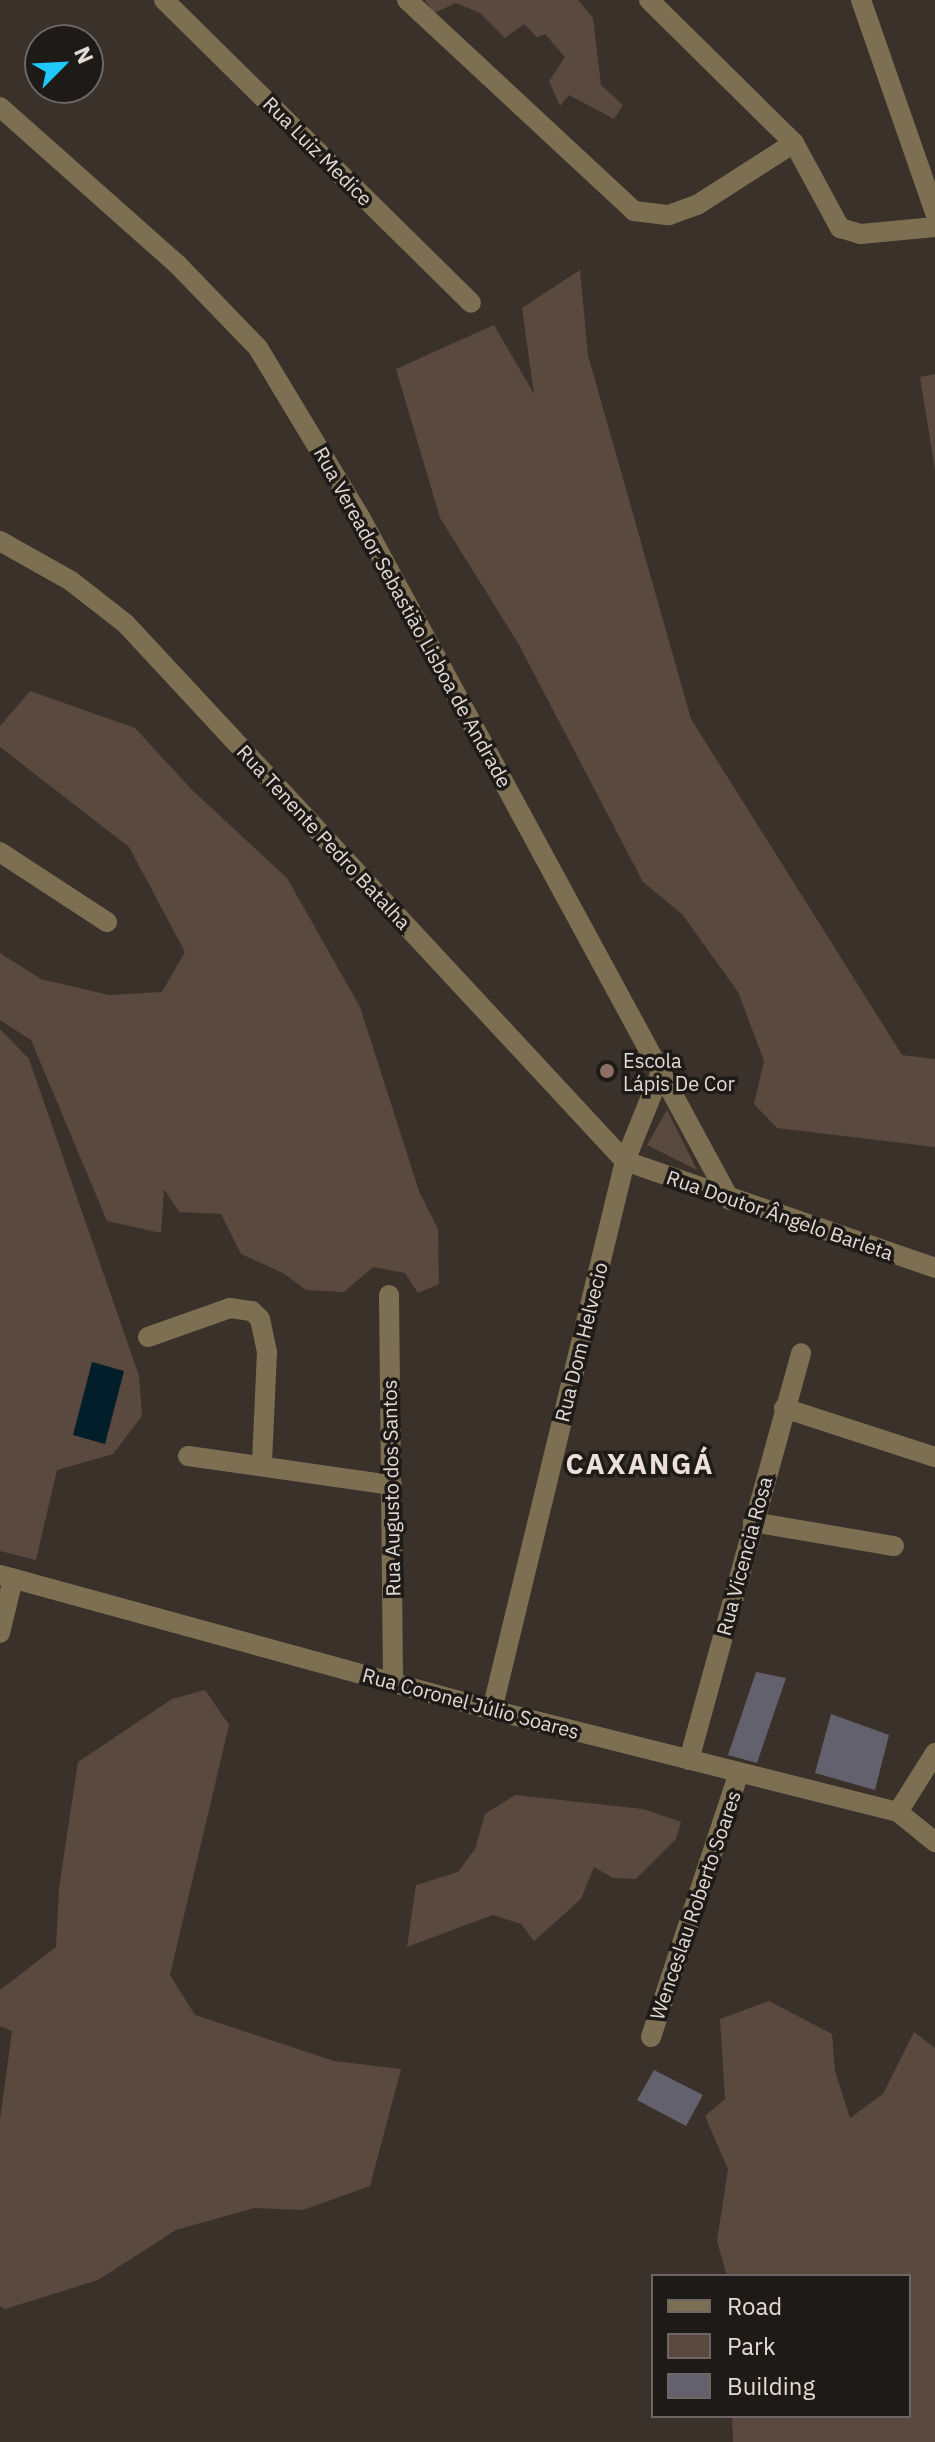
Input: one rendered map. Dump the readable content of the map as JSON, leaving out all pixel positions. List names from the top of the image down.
{
  "streets": {
    "street": [
      "Rua Luiz Medice",
      "Rua Vereador Sebastião Lisboa de Andrade",
      "Rua Tenente Pedro Batalha",
      "Rua Doutor Ângelo Barleta",
      "Rua Dom Helvecio",
      "Rua Augusto dos Santos",
      "Rua Vicencia Rosa",
      "Rua Coronel Júlio Soares",
      "Wenceslau Roberto Soares"
    ]
  },
  "crossings": [
    ["Rua Vereador Sebastião Lisboa de Andrade", "Rua Doutor Ângelo Barleta"],
    ["Rua Vereador Sebastião Lisboa de Andrade", "Rua Dom Helvecio"],
    ["Rua Tenente Pedro Batalha", "Rua Doutor Ângelo Barleta"],
    ["Rua Tenente Pedro Batalha", "Rua Dom Helvecio"],
    ["Rua Doutor Ângelo Barleta", "Rua Dom Helvecio"],
    ["Rua Dom Helvecio", "Rua Coronel Júlio Soares"],
    ["Rua Augusto dos Santos", "Rua Coronel Júlio Soares"],
    ["Rua Vicencia Rosa", "Rua Coronel Júlio Soares"],
    ["Rua Coronel Júlio Soares", "Wenceslau Roberto Soares"]
  ],
  "districts": ["CAXANGÁ"],
  "places": ["Escola Lápis De Cor"],
  "legend": ["Road", "Park", "Building"],
  "north": "top right"
}
